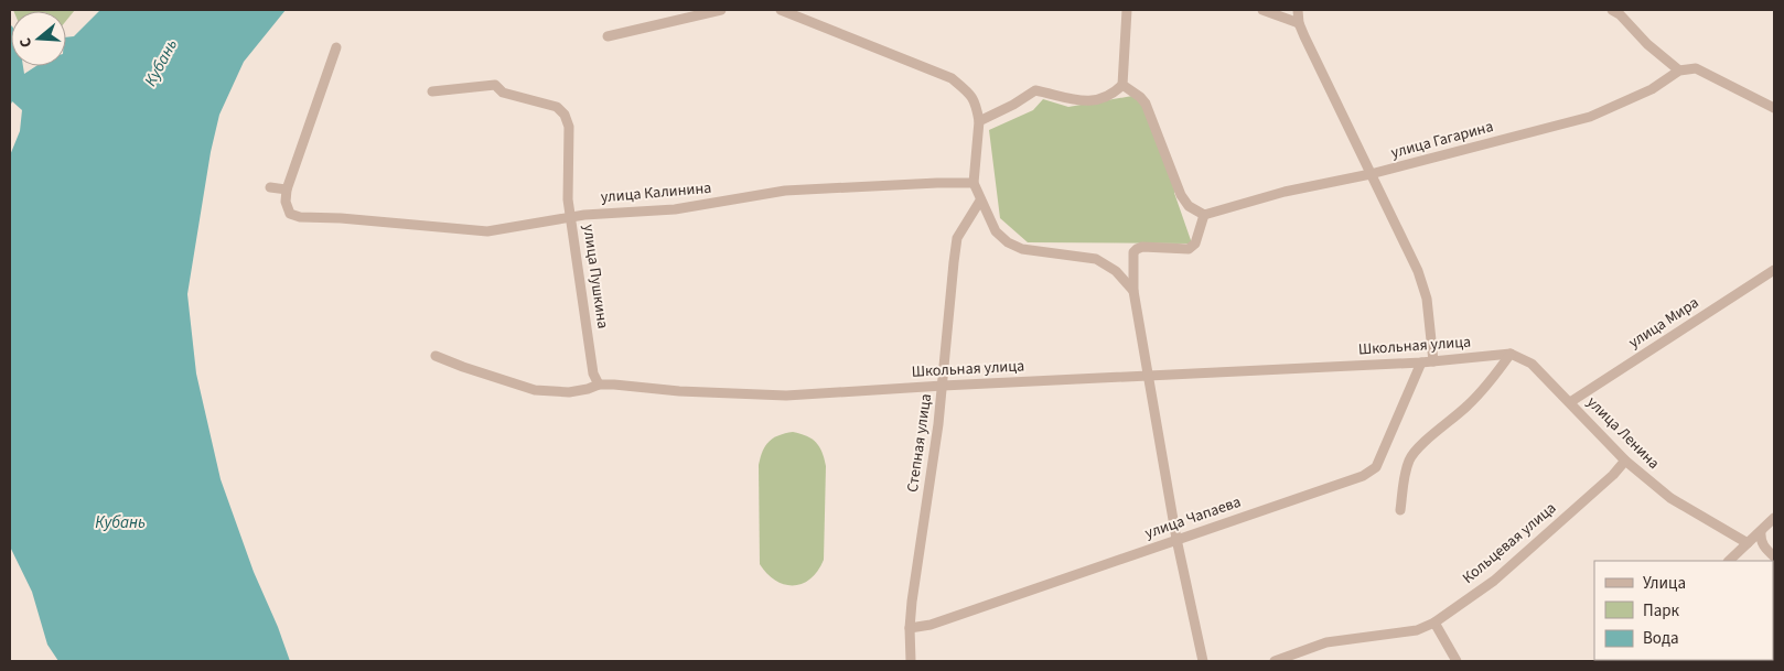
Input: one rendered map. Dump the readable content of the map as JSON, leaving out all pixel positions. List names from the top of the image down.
{
  "streets": {
    "street": [
      "улица Гагарина",
      "улица Калинина",
      "улица Пушкина",
      "улица Мира",
      "Школьная улица",
      "улица Ленина",
      "Степная улица",
      "улица Чапаева",
      "Кольцевая улица"
    ]
  },
  "crossings": [
    ["улица Калинина", "улица Пушкина"],
    ["улица Пушкина", "Школьная улица"],
    ["улица Мира", "улица Ленина"],
    ["Школьная улица", "улица Ленина"],
    ["Школьная улица", "Степная улица"],
    ["Школьная улица", "улица Чапаева"],
    ["улица Ленина", "Кольцевая улица"],
    ["Степная улица", "улица Чапаева"]
  ],
  "water": ["Кубань"],
  "legend": ["Улица", "Парк", "Вода"],
  "north": "left"
}
